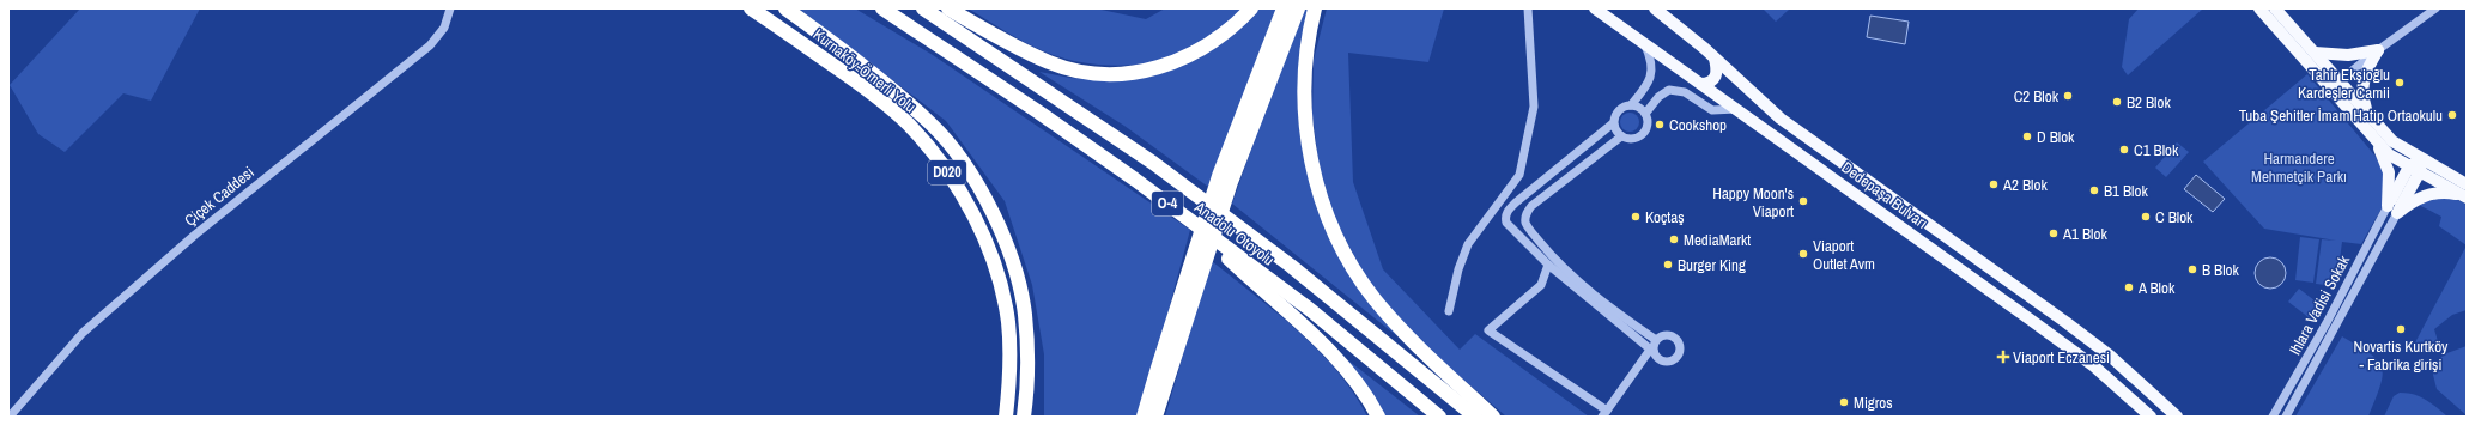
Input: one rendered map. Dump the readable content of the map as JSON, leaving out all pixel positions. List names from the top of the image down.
{
  "streets": {
    "highway": [
      "Kurnaköy-Ömerli Yolu",
      "D020",
      "O-4",
      "Anadolu Otoyolu"
    ],
    "main road": ["Dedepaşa Bulvarı"],
    "street": ["Çiçek Caddesi", "Ihlara Vadisi Sokak"]
  },
  "parks": ["Harmandere Mehmetçik Parkı"],
  "places": {
    "other": [
      "Tahir Ekşioğlu Kardeşler Camii",
      "C2 Blok",
      "B2 Blok",
      "Tuba Şehitler İmam Hatip Ortaokulu",
      "Cookshop",
      "D Blok",
      "C1 Blok",
      "A2 Blok",
      "B1 Blok",
      "Happy Moon's Viaport",
      "Koçtaş",
      "C Blok",
      "A1 Blok",
      "MediaMarkt",
      "Viaport Outlet Avm",
      "Burger King",
      "B Blok",
      "A Blok",
      "Novartis Kurtköy - Fabrika girişi",
      "Migros"
    ],
    "health": ["Viaport Eczanesi"]
  }
}
